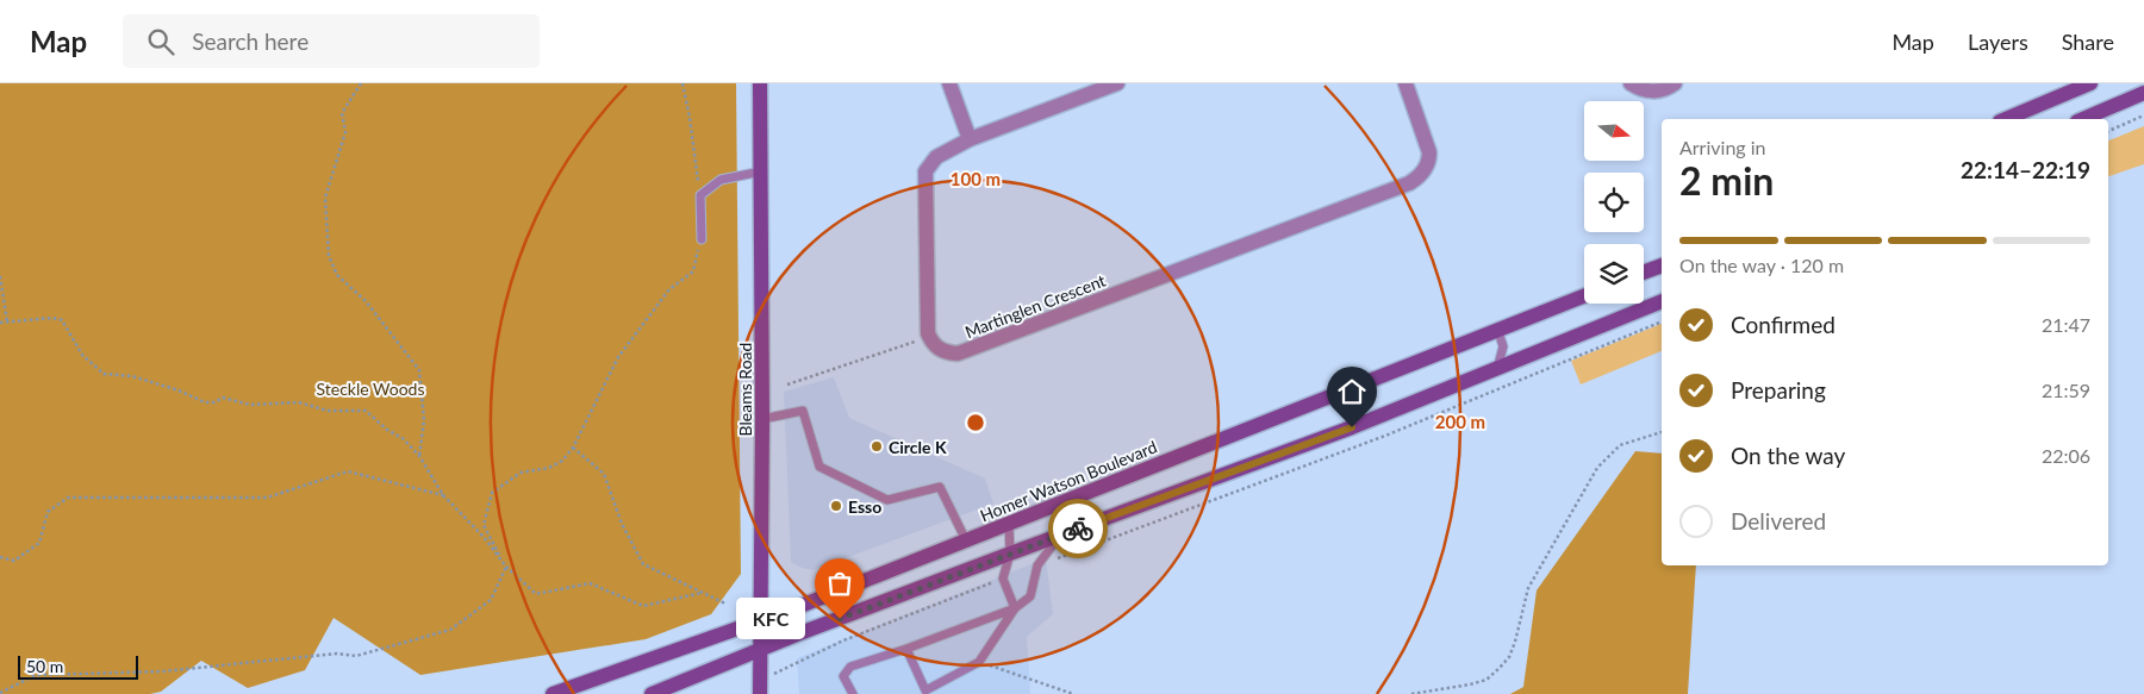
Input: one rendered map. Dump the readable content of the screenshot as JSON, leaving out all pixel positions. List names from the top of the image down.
{
  "streets": {
    "main road": ["Bleams Road", "Homer Watson Boulevard"],
    "street": ["Martinglen Crescent"]
  },
  "crossings": [
    ["Bleams Road", "Homer Watson Boulevard"]
  ],
  "parks": ["Steckle Woods"],
  "places": ["Circle K", "Esso", "KFC"],
  "scale_bar": "50 m",
  "north": "right",
  "page": {
    "header": "Map",
    "search": "Search here",
    "nav": ["Map", "Layers", "Share"],
    "heading": ["2 min", "Arriving in", "22:14–22:19"],
    "bar": "On the way · 120 m",
    "list": [
      ["Confirmed", "21:47"],
      ["Preparing", "21:59"],
      ["On the way", "22:06"],
      "Delivered"
    ],
    "bubble": "KFC",
    "scale": "50 m"
  },
  "rings": ["100 m", "200 m"]
}
